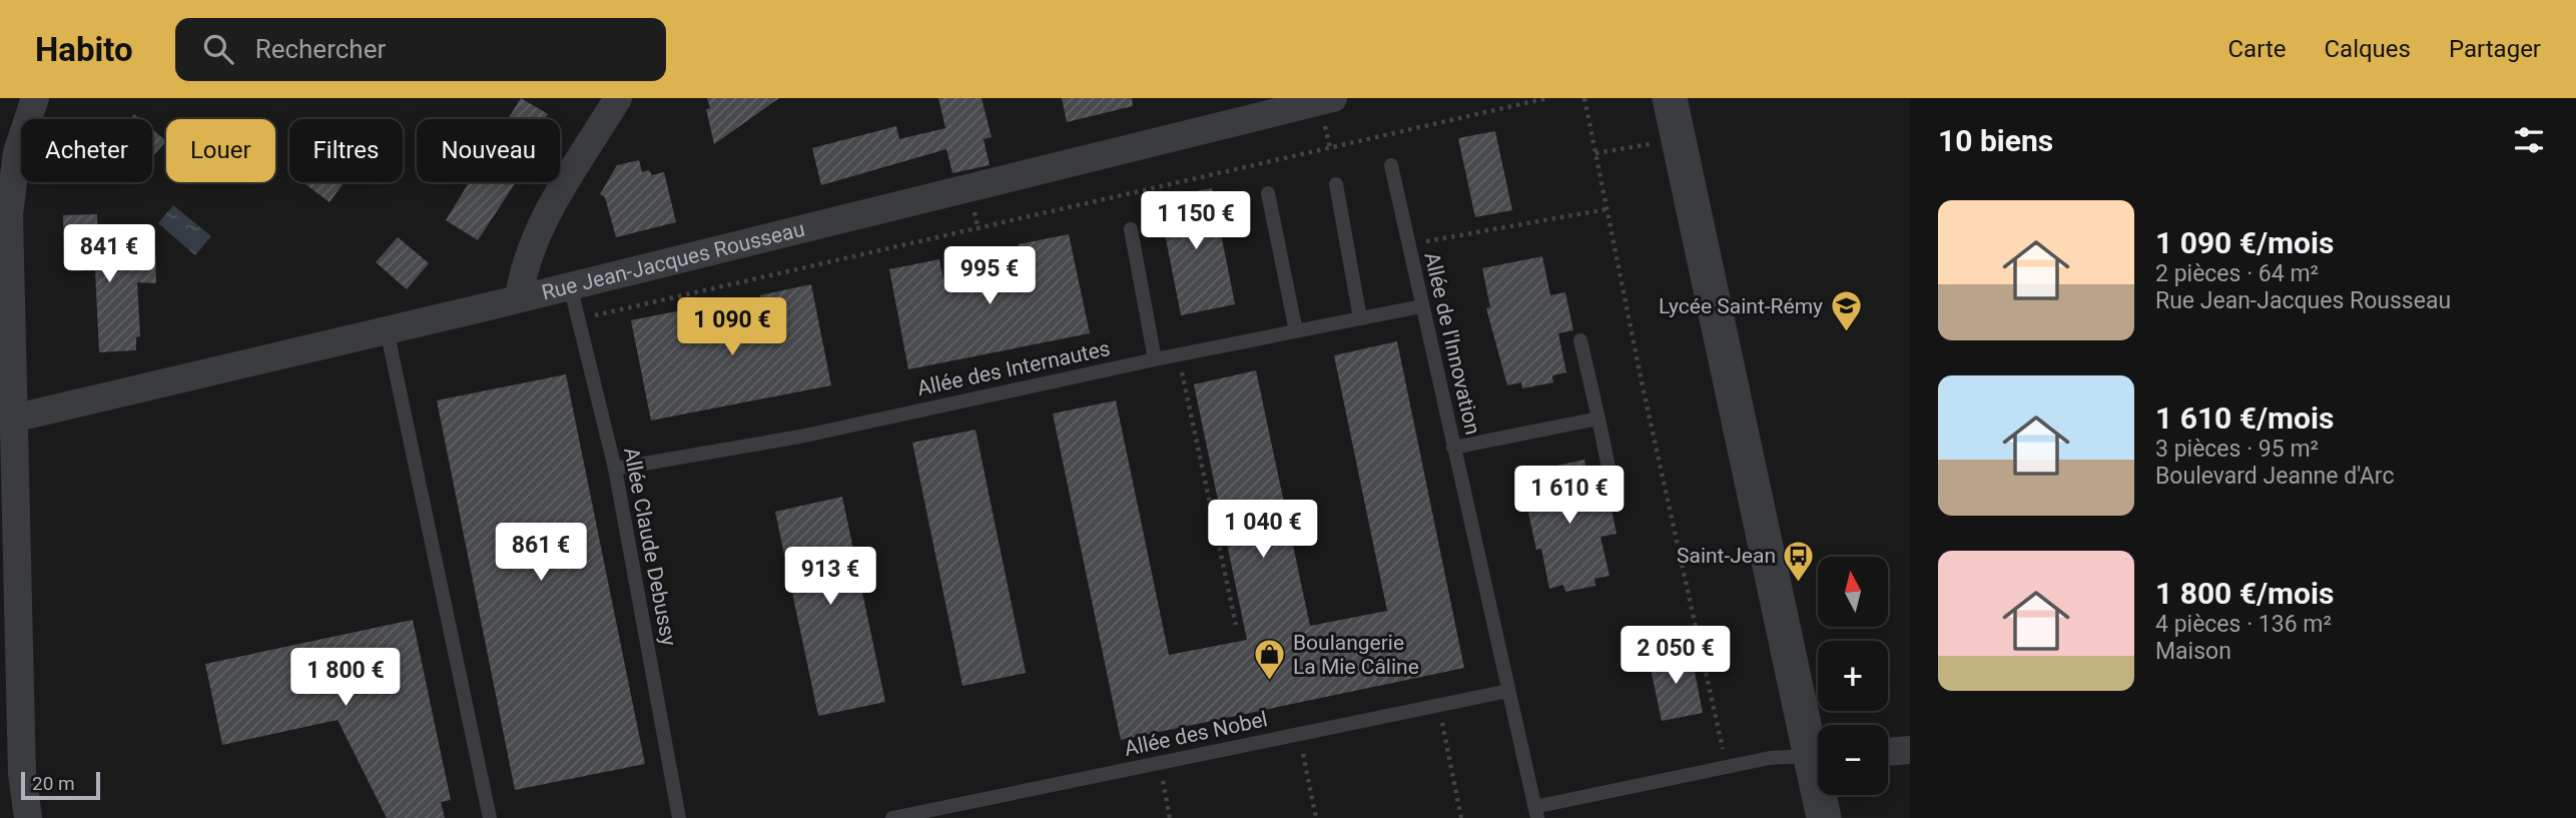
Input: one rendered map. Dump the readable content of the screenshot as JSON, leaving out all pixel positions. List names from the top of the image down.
{
  "streets": {
    "street": ["Rue Jean-Jacques Rousseau"],
    "lane": [
      "Allée de l'Innovation",
      "Allée des Internautes",
      "Allée Claude Debussy",
      "Allée des Nobel"
    ]
  },
  "crossings": [
    ["Rue Jean-Jacques Rousseau", "Allée Claude Debussy"],
    ["Allée de l'Innovation", "Allée des Internautes"],
    ["Allée de l'Innovation", "Allée des Nobel"],
    ["Allée des Internautes", "Allée Claude Debussy"]
  ],
  "places": {
    "school or university": ["Lycée Saint-Rémy"],
    "bus stop": ["Saint-Jean"],
    "shop": ["Boulangerie La Mie Câline"]
  },
  "scale_bar": "20 m",
  "north": "top",
  "page": {
    "header": "Habito",
    "search": "Rechercher",
    "nav": ["Carte", "Calques", "Partager"],
    "heading": "10 biens",
    "chip": [
      "Acheter",
      "Louer",
      "Filtres",
      "Nouveau"
    ],
    "list": [
      {
        "name": "1 090 €/mois",
        "note": "2 pièces · 64 m² · Rue Jean-Jacques Rousseau"
      },
      {
        "name": "1 610 €/mois",
        "note": "3 pièces · 95 m² · Boulevard Jeanne d'Arc"
      },
      {
        "name": "1 800 €/mois",
        "note": "4 pièces · 136 m² · Maison"
      }
    ],
    "price": [
      "1 150 €",
      "841 €",
      "995 €",
      "1 090 €",
      "1 610 €",
      "1 040 €",
      "861 €",
      "913 €",
      "2 050 €",
      "1 800 €"
    ],
    "map_buttons": ["+", "−"],
    "scale": "20 m"
  }
}
